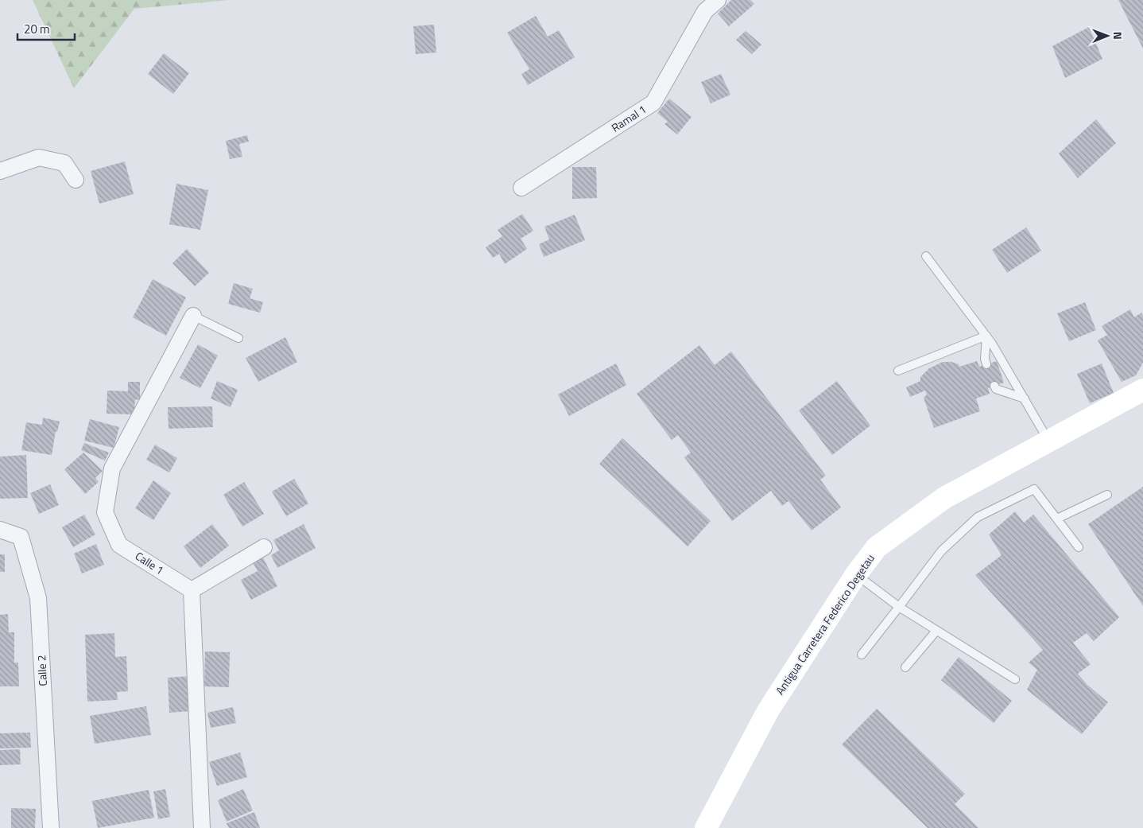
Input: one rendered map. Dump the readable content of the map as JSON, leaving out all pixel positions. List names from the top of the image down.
{
  "streets": {
    "street": [
      "Ramal 1",
      "Calle 1",
      "Antigua Carretera Federico Degetau",
      "Calle 2"
    ]
  },
  "scale_bar": "20 m",
  "north": "right"
}
